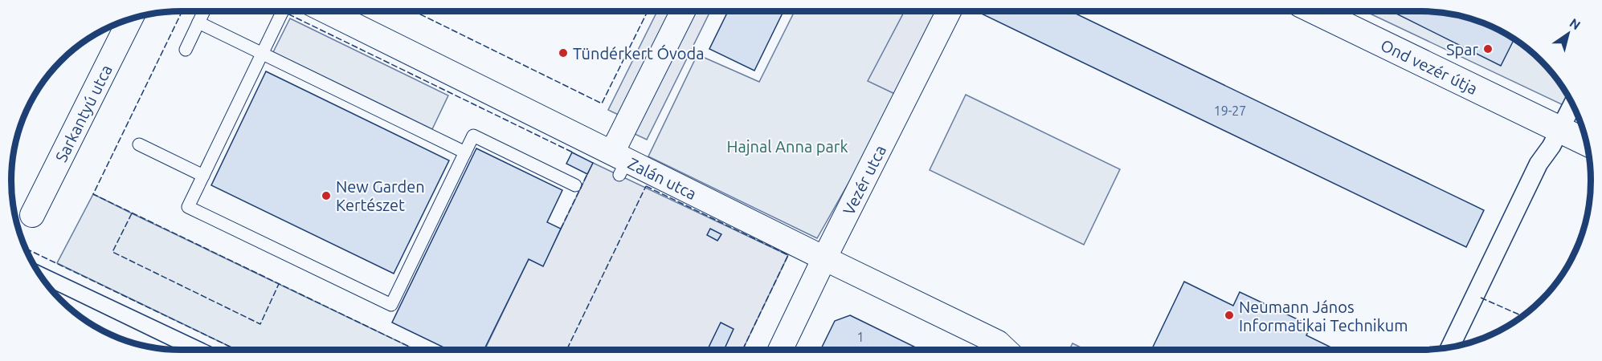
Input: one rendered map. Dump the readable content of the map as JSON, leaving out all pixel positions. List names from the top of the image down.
{
  "streets": {
    "street": [
      "Ond vezér útja",
      "Sarkantyú utca",
      "Zalán utca",
      "Vezér utca"
    ]
  },
  "crossings": [
    ["Zalán utca", "Vezér utca"]
  ],
  "parks": ["Hajnal Anna park"],
  "places": [
    "Spar",
    "Tündérkert Óvoda",
    "New Garden Kertészet",
    "Neumann János Informatikai Technikum"
  ],
  "house_numbers": ["19-27", "1"],
  "north": "top right"
}
